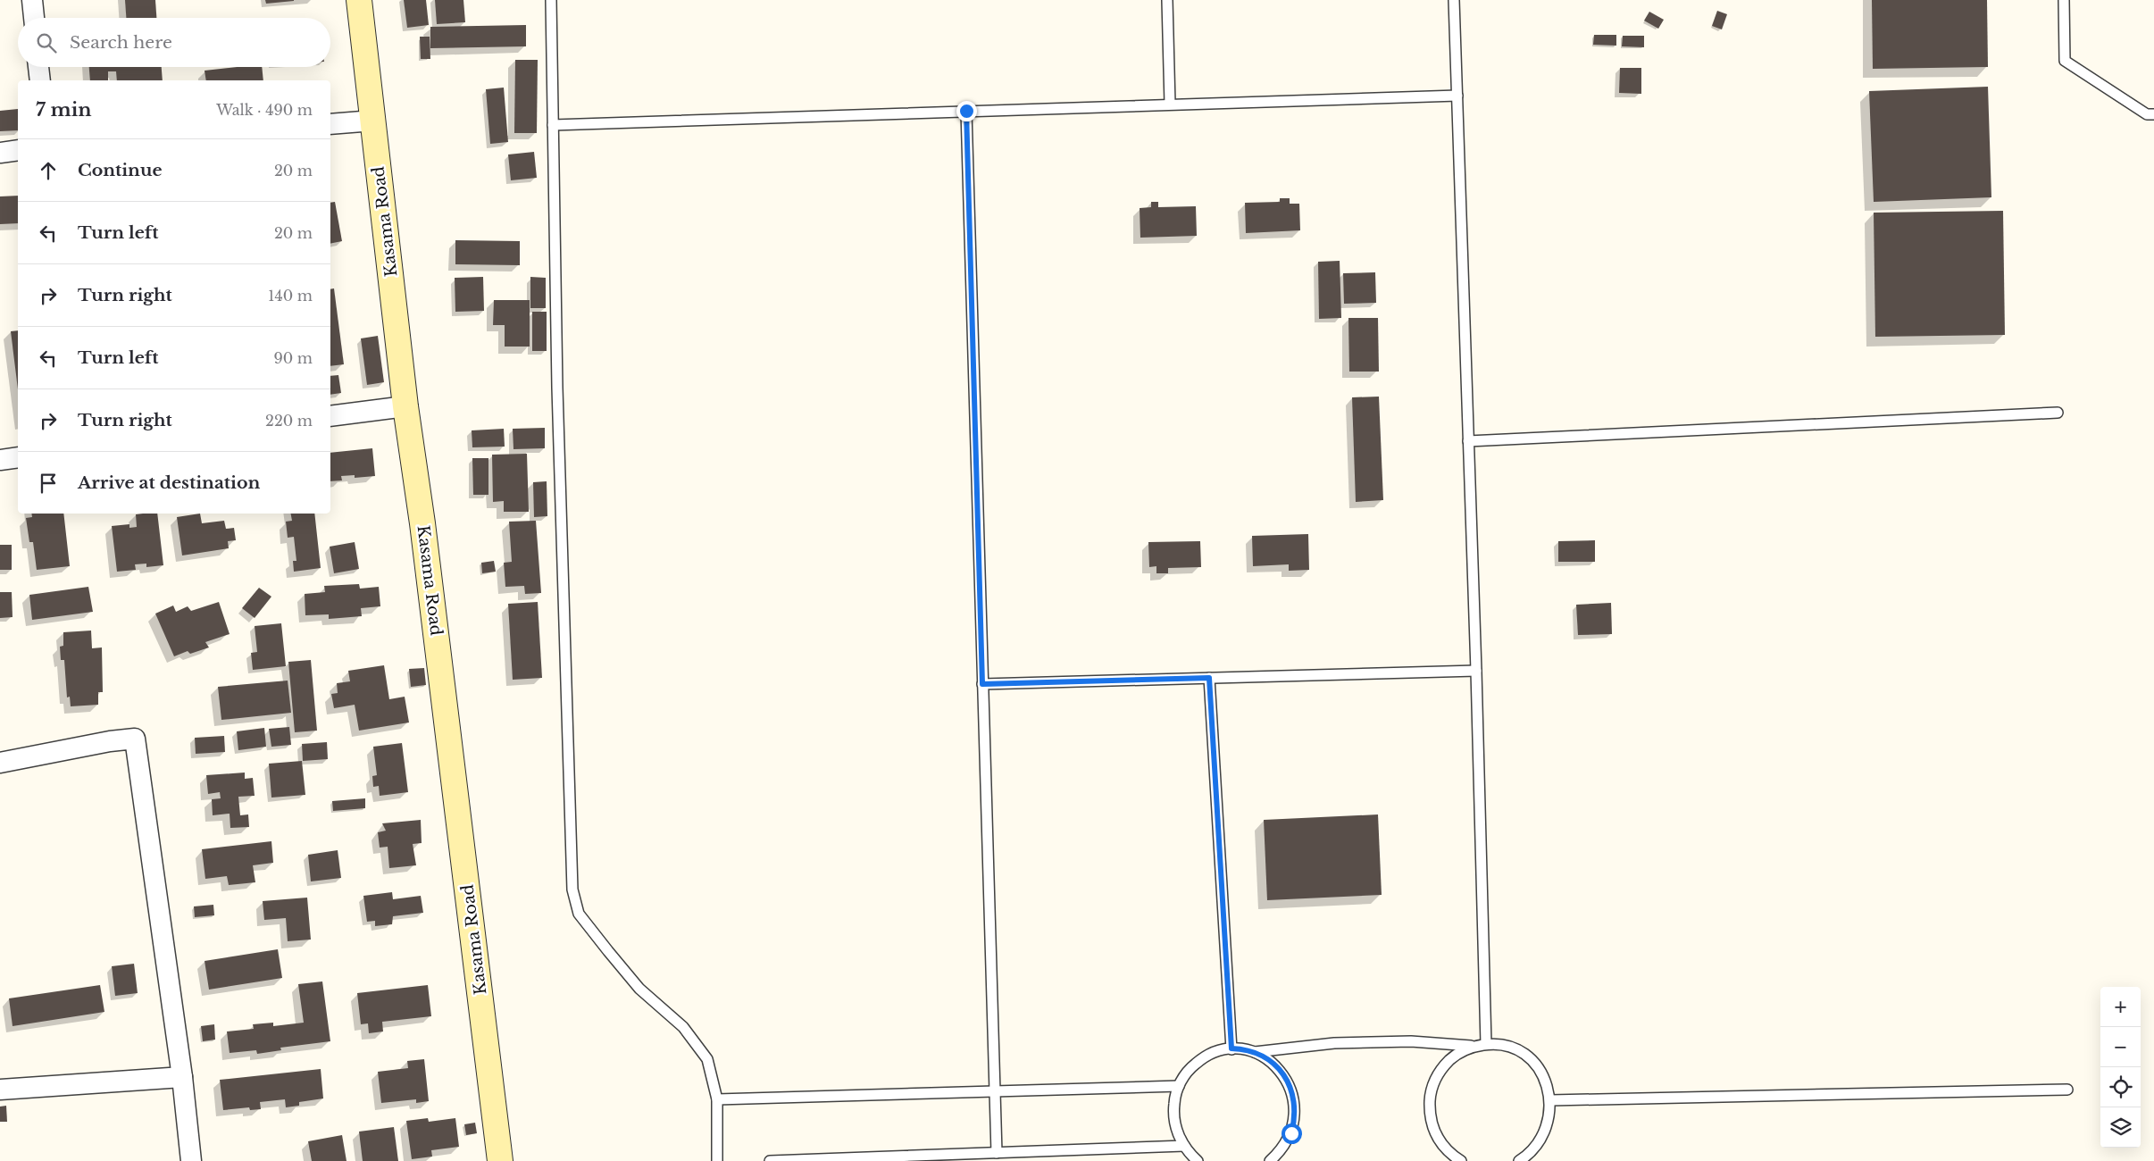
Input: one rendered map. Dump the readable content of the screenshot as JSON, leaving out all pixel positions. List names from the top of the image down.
{
  "streets": {
    "street": ["Kasama Road"]
  },
  "page": {
    "search": "Search here",
    "heading": ["7 min", "Walk · 490 m"],
    "list": [
      ["Continue", "20 m"],
      ["Turn left", "20 m"],
      ["Turn right", "140 m"],
      ["Turn left", "90 m"],
      ["Turn right", "220 m"],
      "Arrive at destination"
    ],
    "map_buttons": ["+", "−"]
  }
}
